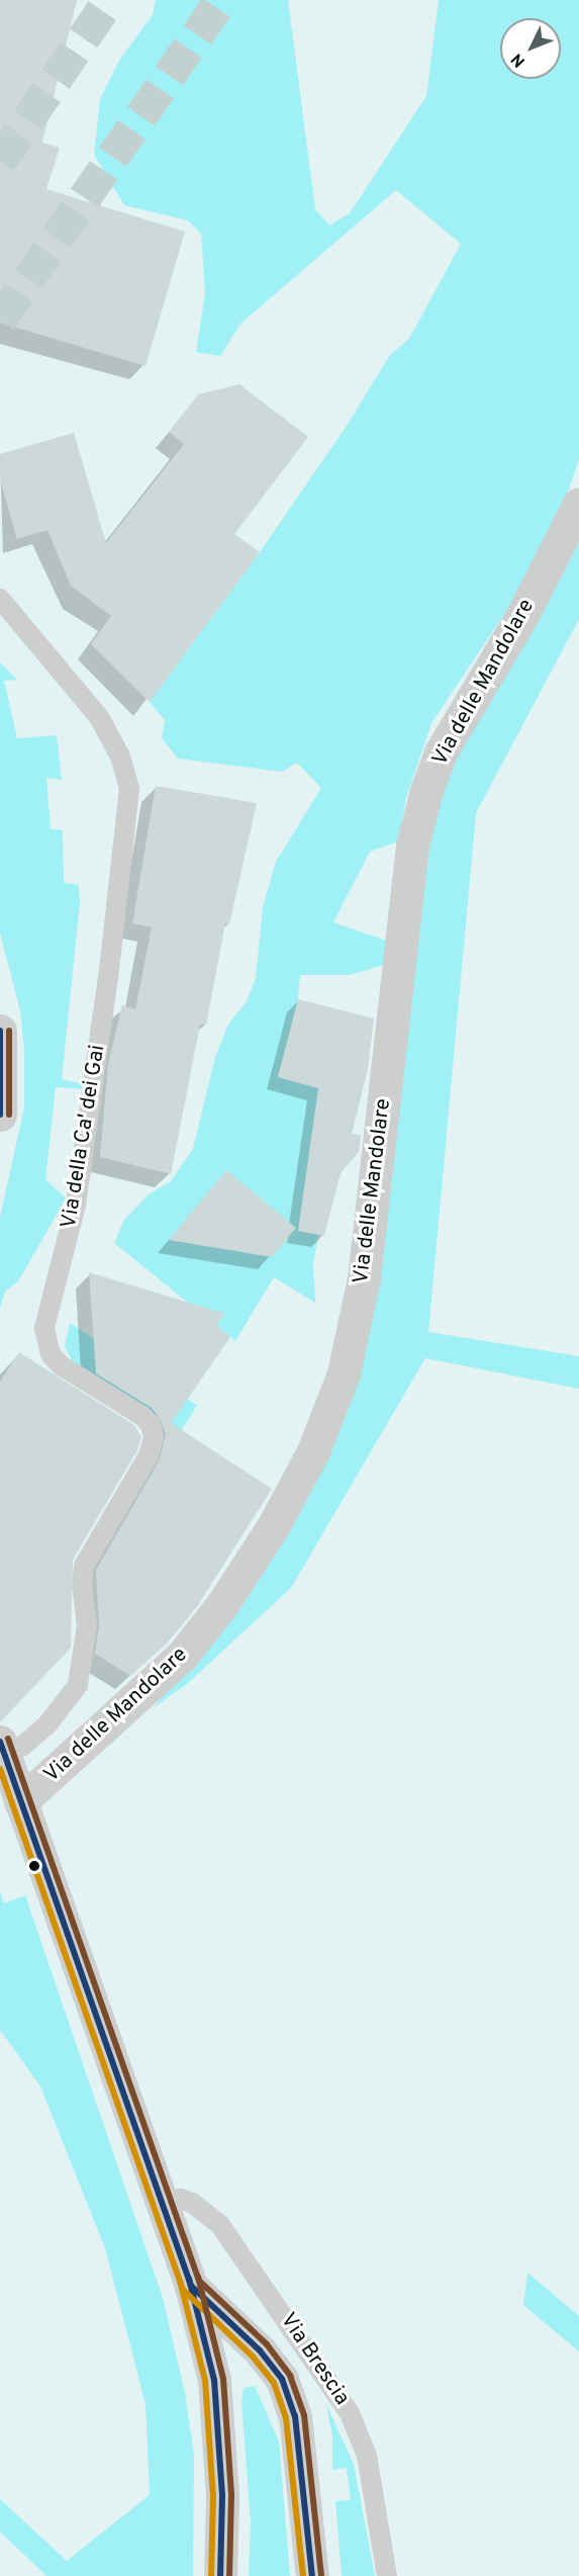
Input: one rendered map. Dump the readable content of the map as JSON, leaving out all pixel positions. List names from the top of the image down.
{
  "streets": {
    "main road": ["Via delle Mandolare"],
    "lane": ["Via della Ca' dei Gai", "Via Brescia"]
  },
  "north": "bottom left"
}
